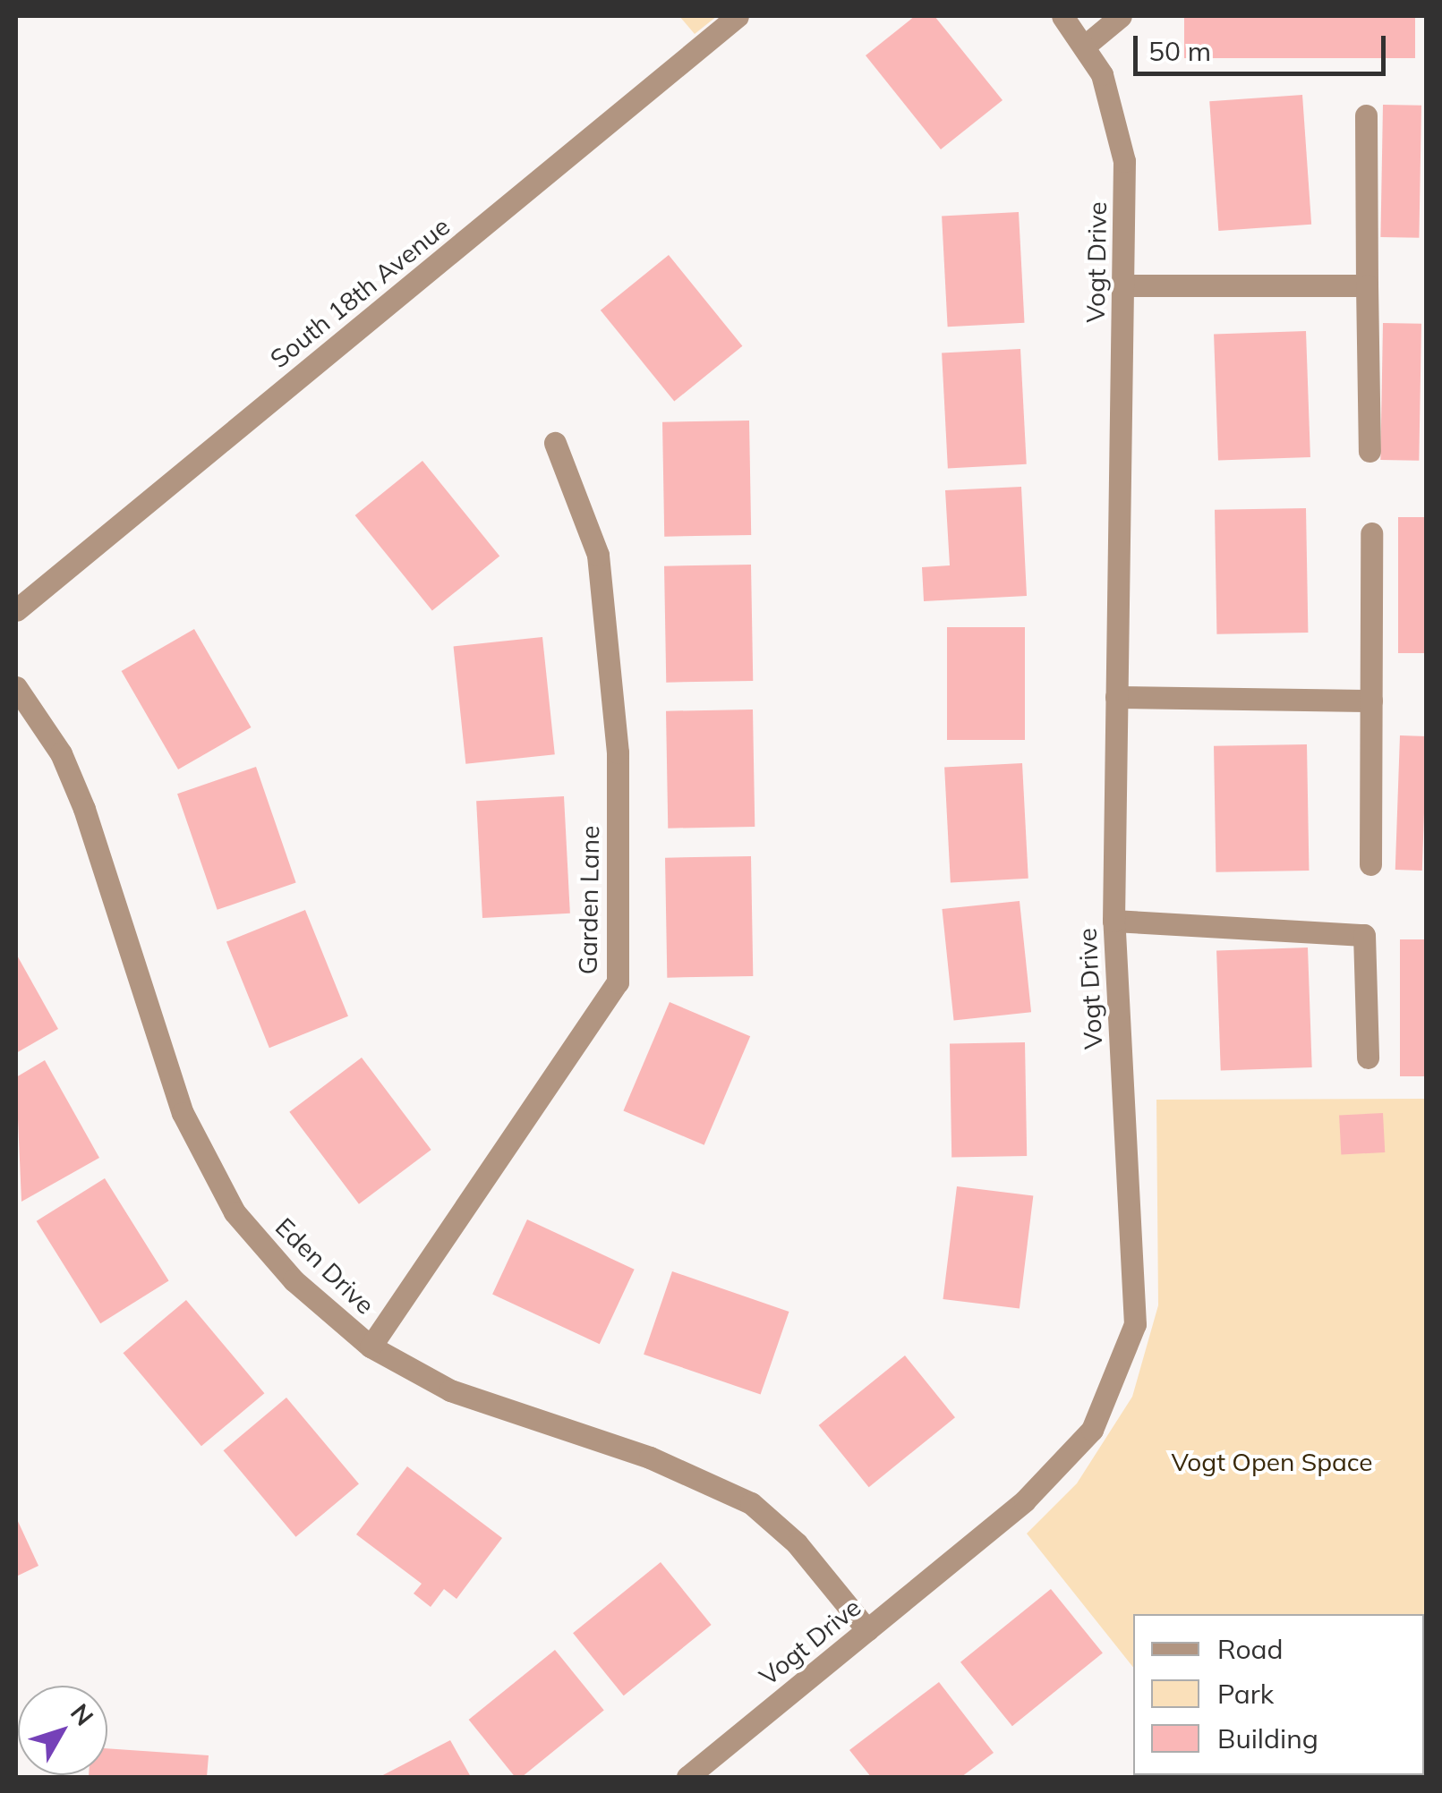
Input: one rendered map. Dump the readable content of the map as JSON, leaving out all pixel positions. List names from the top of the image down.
{
  "streets": {
    "street": [
      "Vogt Drive",
      "South 18th Avenue",
      "Garden Lane",
      "Eden Drive"
    ]
  },
  "crossings": [
    ["Vogt Drive", "Eden Drive"],
    ["Garden Lane", "Eden Drive"]
  ],
  "parks": ["Vogt Open Space"],
  "legend": ["Road", "Park", "Building"],
  "scale_bar": "50 m",
  "north": "top right"
}
